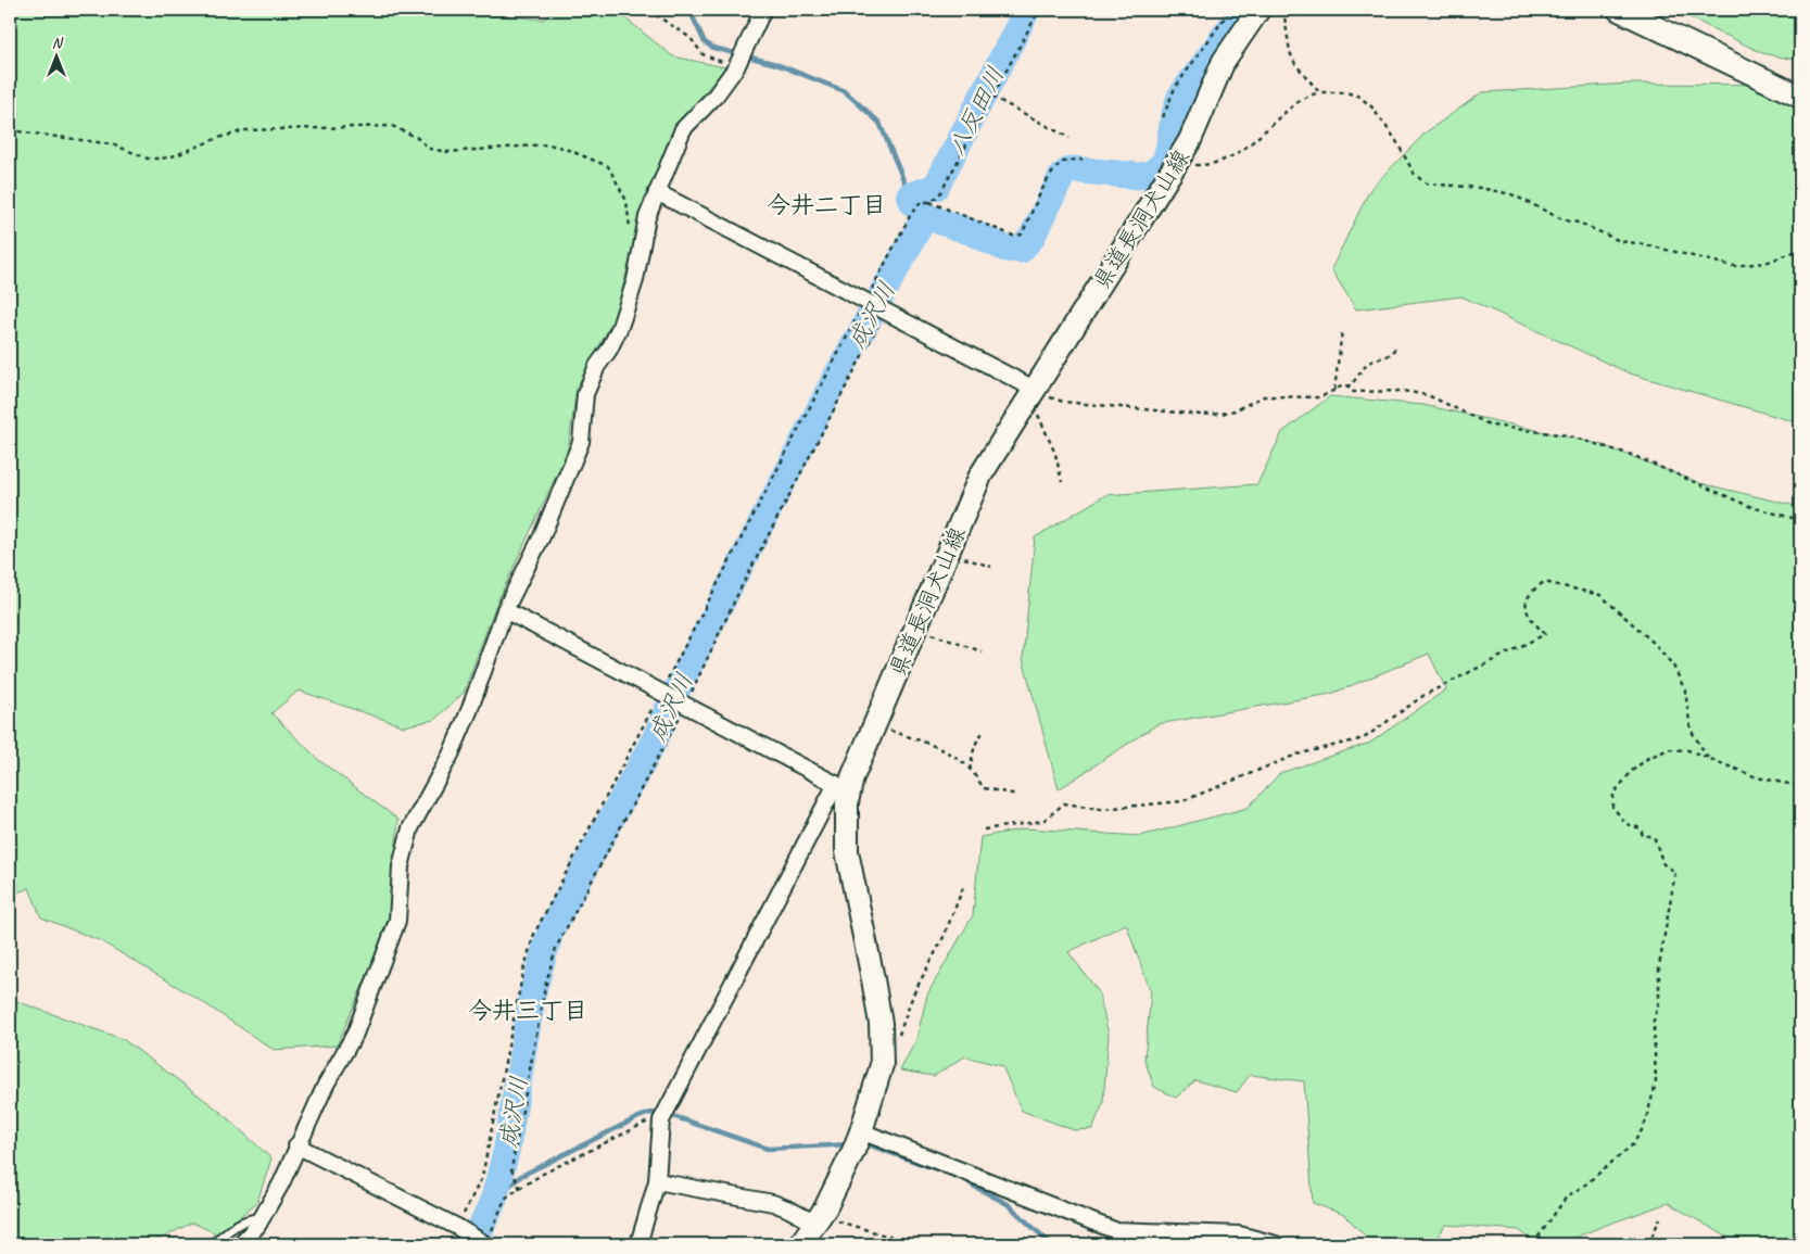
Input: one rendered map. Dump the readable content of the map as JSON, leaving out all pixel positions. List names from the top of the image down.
{
  "streets": {
    "main road": ["県道長洞犬山線"]
  },
  "districts": ["今井二丁目", "今井三丁目"],
  "water": ["八反田川", "成沢川"],
  "north": "top"
}
